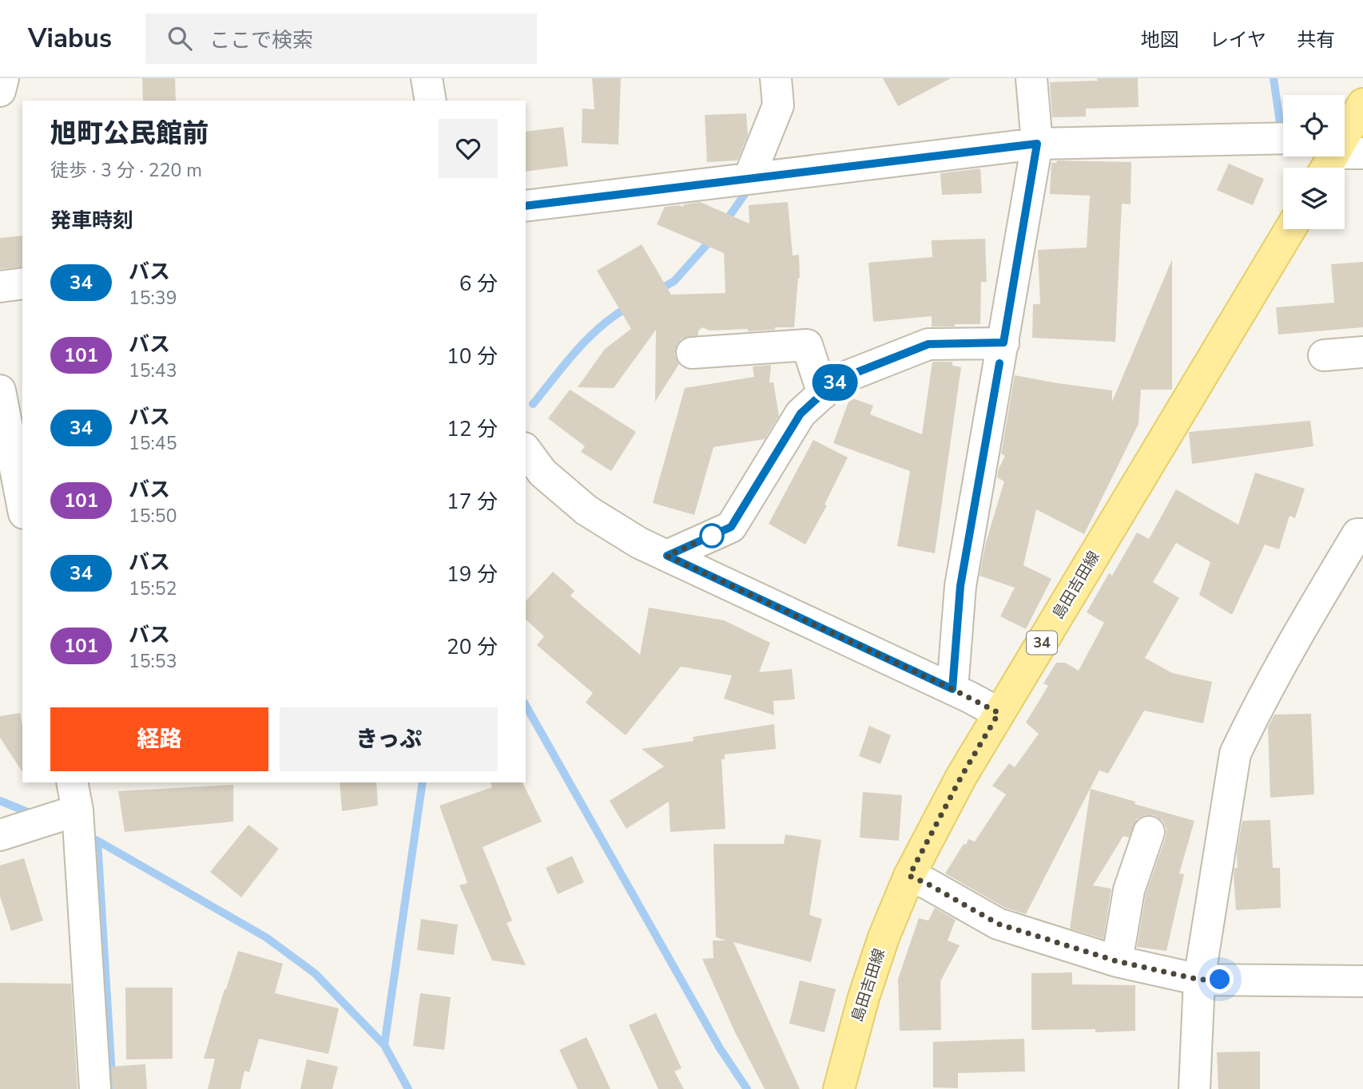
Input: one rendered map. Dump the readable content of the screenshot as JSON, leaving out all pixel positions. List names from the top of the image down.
{
  "streets": {
    "main road": ["島田吉田線", "34"]
  },
  "lines": ["bus line 34"],
  "page": {
    "header": "Viabus",
    "search": "ここで検索",
    "nav": ["地図", "レイヤ", "共有"],
    "on_map": "34",
    "heading": [
      ["旭町公民館前", "徒歩 · 3 分 · 220 m"],
      "発車時刻"
    ],
    "list": [
      {
        "mark": "34",
        "name": "バス",
        "note": "15:39",
        "value": "6 分"
      },
      {
        "mark": "101",
        "name": "バス",
        "note": "15:43",
        "value": "10 分"
      },
      {
        "mark": "34",
        "name": "バス",
        "note": "15:45",
        "value": "12 分"
      },
      {
        "mark": "101",
        "name": "バス",
        "note": "15:50",
        "value": "17 分"
      },
      {
        "mark": "34",
        "name": "バス",
        "note": "15:52",
        "value": "19 分"
      },
      {
        "mark": "101",
        "name": "バス",
        "note": "15:53",
        "value": "20 分"
      }
    ],
    "buttons": ["経路", "きっぷ"]
  }
}
